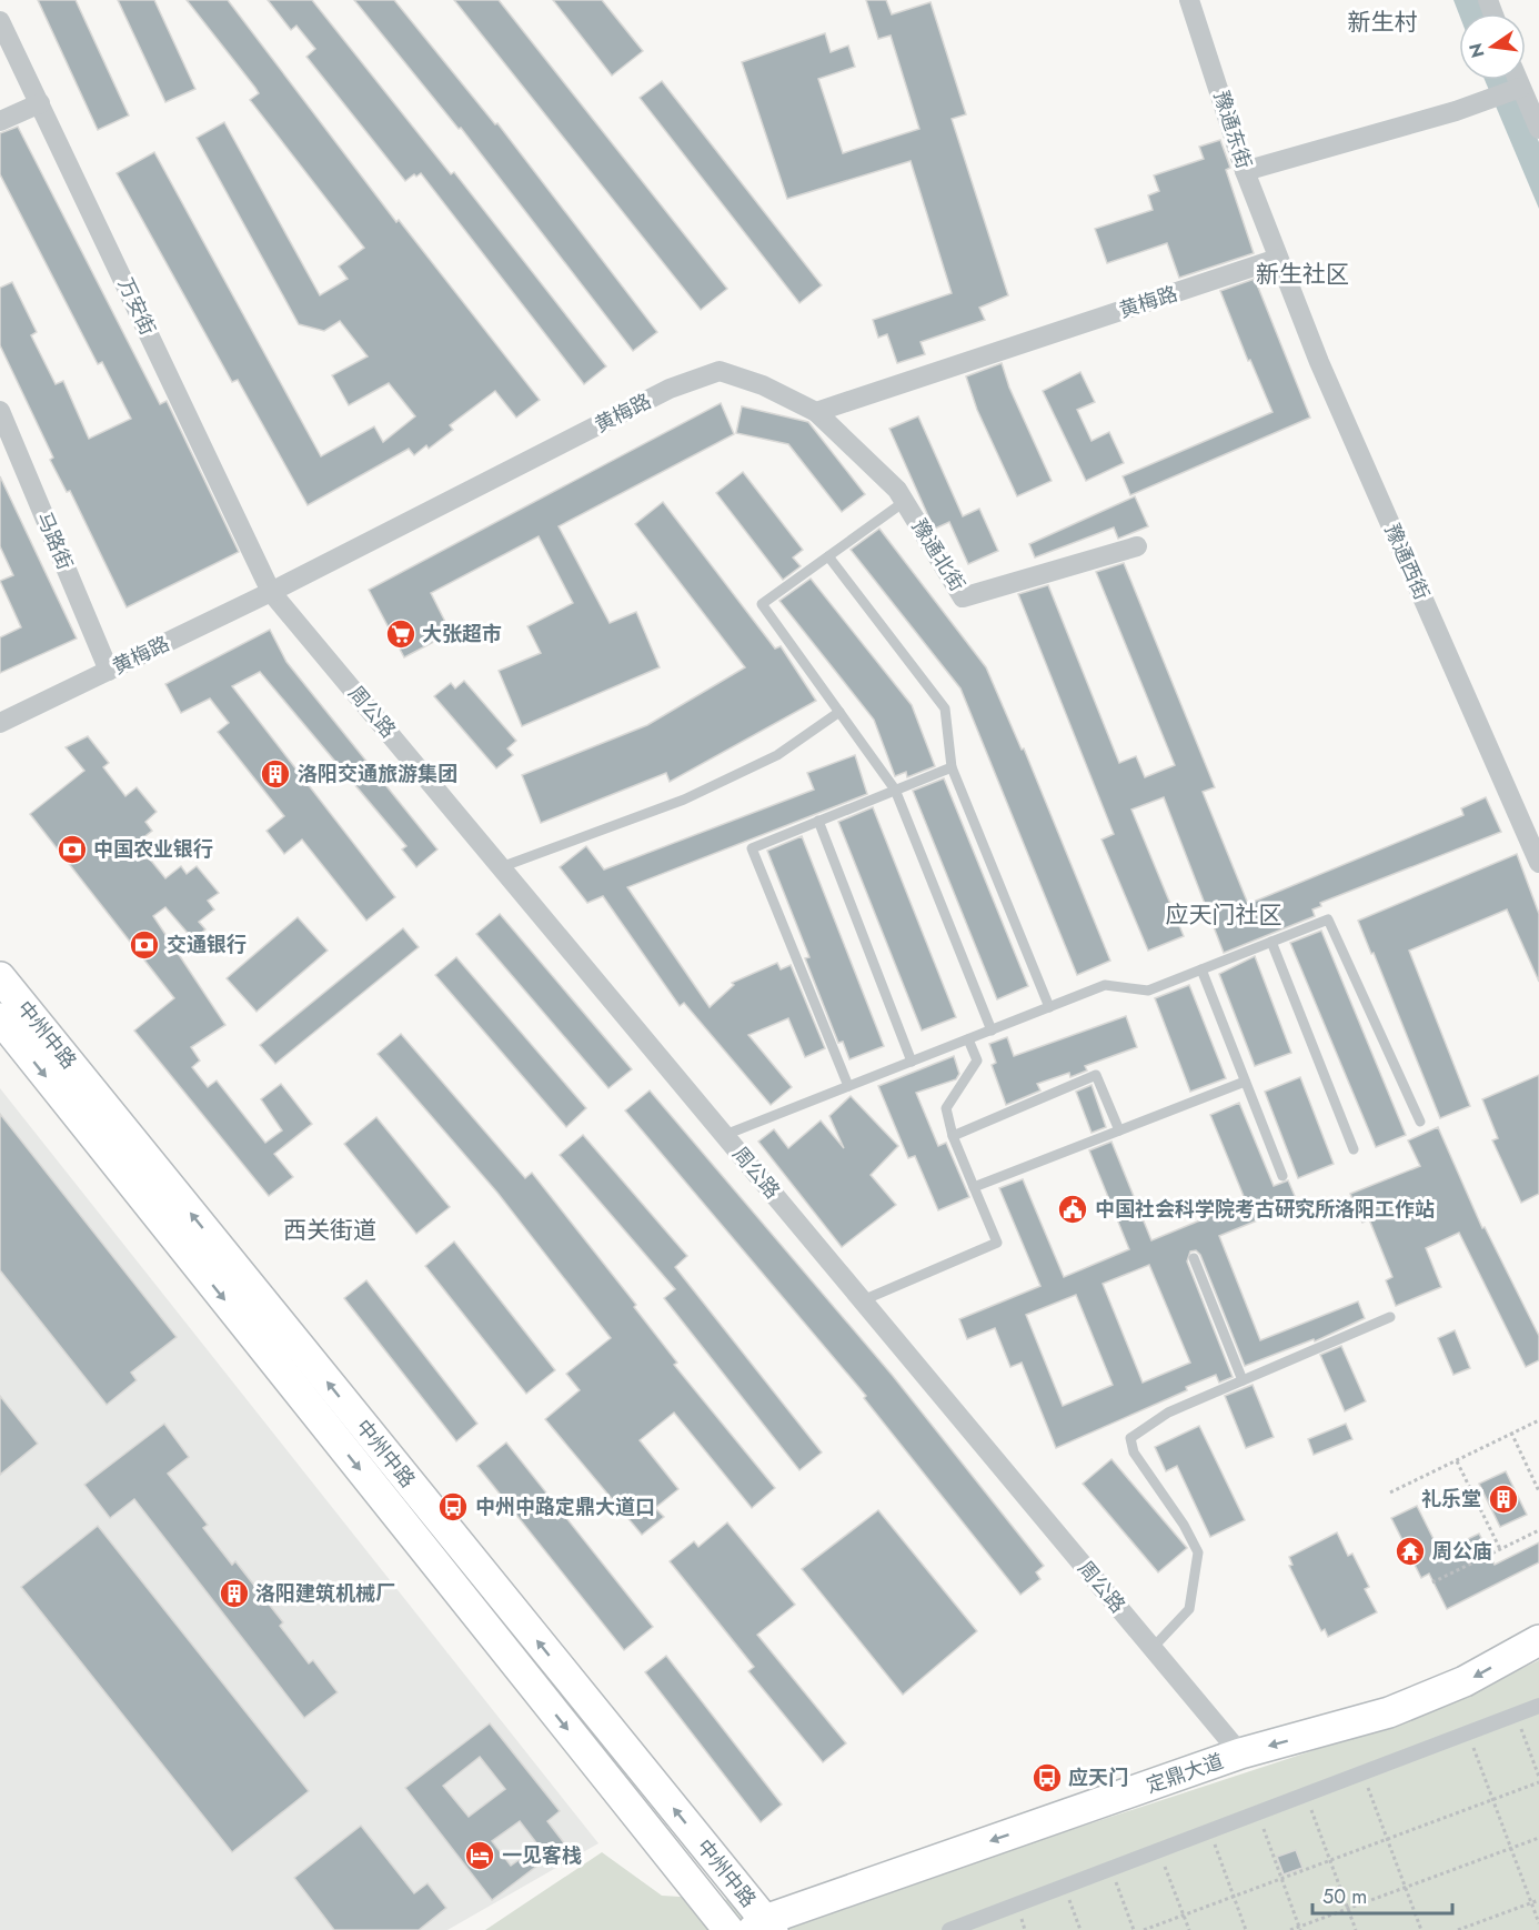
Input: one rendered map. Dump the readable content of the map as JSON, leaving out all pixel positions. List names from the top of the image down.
{
  "streets": {
    "main road": ["中州中路", "定鼎大道"],
    "street": [
      "豫通东街",
      "黄梅路",
      "万安街",
      "马路街",
      "豫通北街",
      "豫通西街",
      "周公路"
    ]
  },
  "crossings": [
    ["豫通东街", "黄梅路"],
    ["豫通东街", "豫通西街"],
    ["黄梅路", "万安街"],
    ["黄梅路", "马路街"],
    ["黄梅路", "豫通北街"],
    ["黄梅路", "豫通西街"],
    ["黄梅路", "周公路"],
    ["万安街", "周公路"],
    ["周公路", "定鼎大道"],
    ["中州中路", "定鼎大道"]
  ],
  "one_way": ["定鼎大道"],
  "districts": [
    "新生村",
    "新生社区",
    "应天门社区",
    "西关街道"
  ],
  "places": {
    "supermarket": ["大张超市"],
    "building": ["洛阳交通旅游集团", "礼乐堂", "洛阳建筑机械厂"],
    "bank": ["中国农业银行", "交通银行"],
    "public building": ["中国社会科学院考古研究所洛阳工作站"],
    "bus stop": ["中州中路定鼎大道口", "应天门"],
    "temple": ["周公庙"],
    "hotel": ["一见客栈"]
  },
  "scale_bar": "50 m",
  "north": "left"
}
